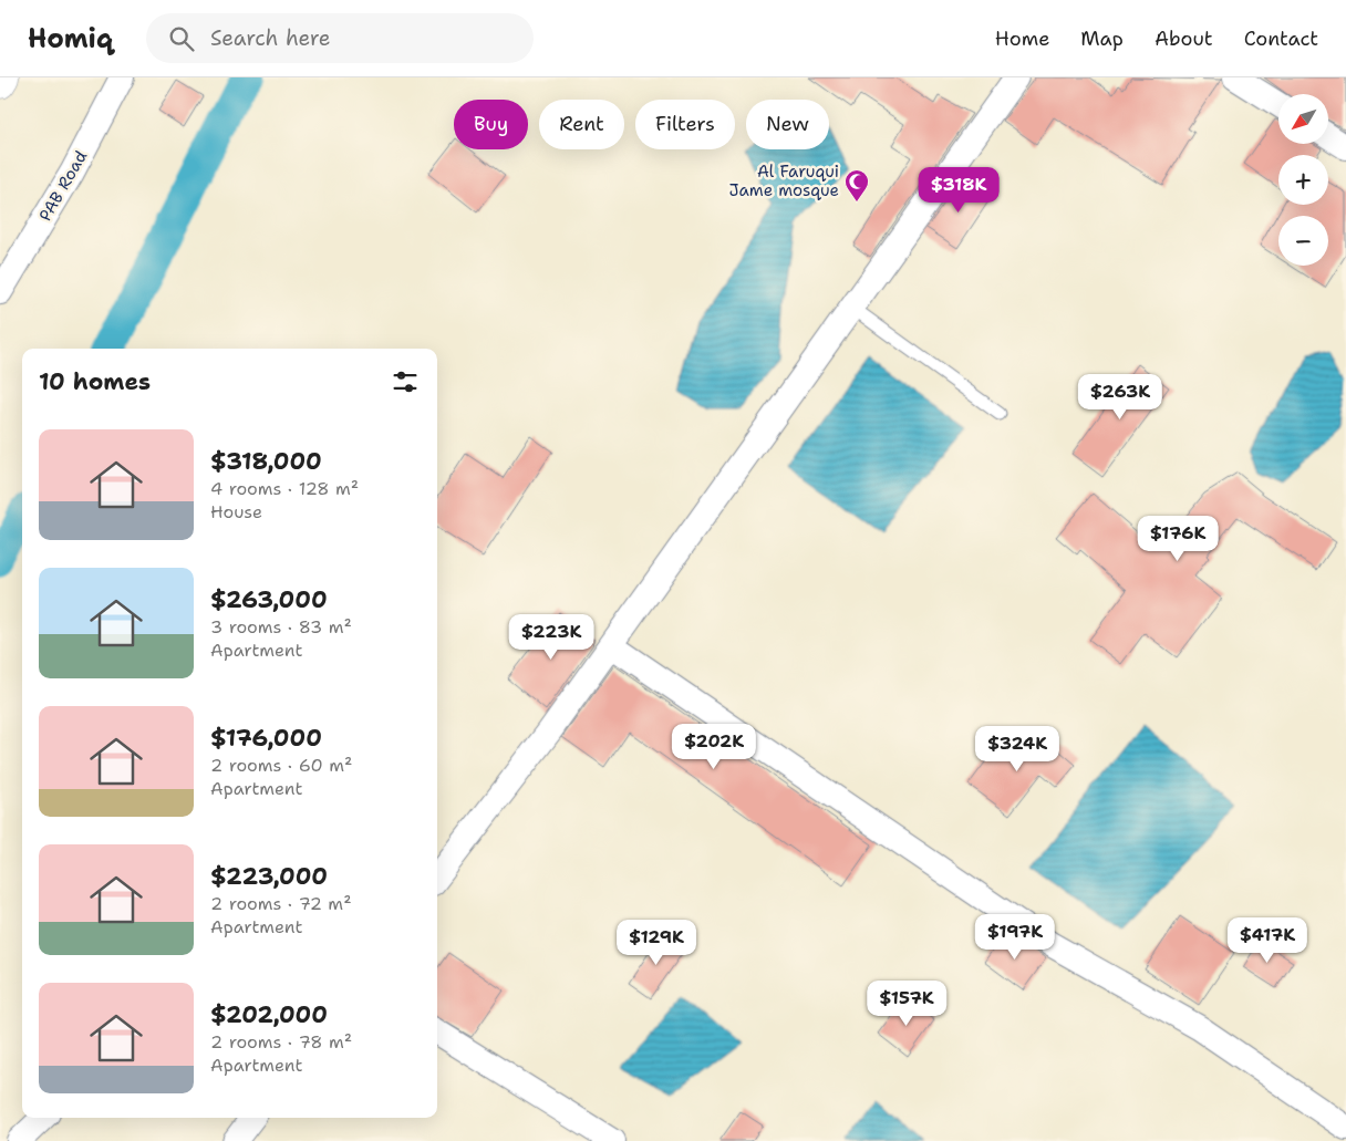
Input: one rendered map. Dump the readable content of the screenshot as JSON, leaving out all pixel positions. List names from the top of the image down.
{
  "streets": {
    "street": ["PAB Road"]
  },
  "places": {
    "mosque": ["Al Faruqui Jame mosque"]
  },
  "north": "bottom left",
  "page": {
    "header": "Homiq",
    "search": "Search here",
    "nav": [
      "Home",
      "Map",
      "About",
      "Contact"
    ],
    "map_buttons": ["+", "−"],
    "chip": [
      "Buy",
      "Rent",
      "Filters",
      "New"
    ],
    "price": [
      "$318K",
      "$263K",
      "$176K",
      "$223K",
      "$202K",
      "$324K",
      "$197K",
      "$417K",
      "$129K",
      "$157K"
    ],
    "heading": "10 homes",
    "list": [
      {
        "name": "$318,000",
        "note": "4 rooms · 128 m² · House"
      },
      {
        "name": "$263,000",
        "note": "3 rooms · 83 m² · Apartment"
      },
      {
        "name": "$176,000",
        "note": "2 rooms · 60 m² · Apartment"
      },
      {
        "name": "$223,000",
        "note": "2 rooms · 72 m² · Apartment"
      },
      {
        "name": "$202,000",
        "note": "2 rooms · 78 m² · Apartment"
      }
    ]
  }
}
